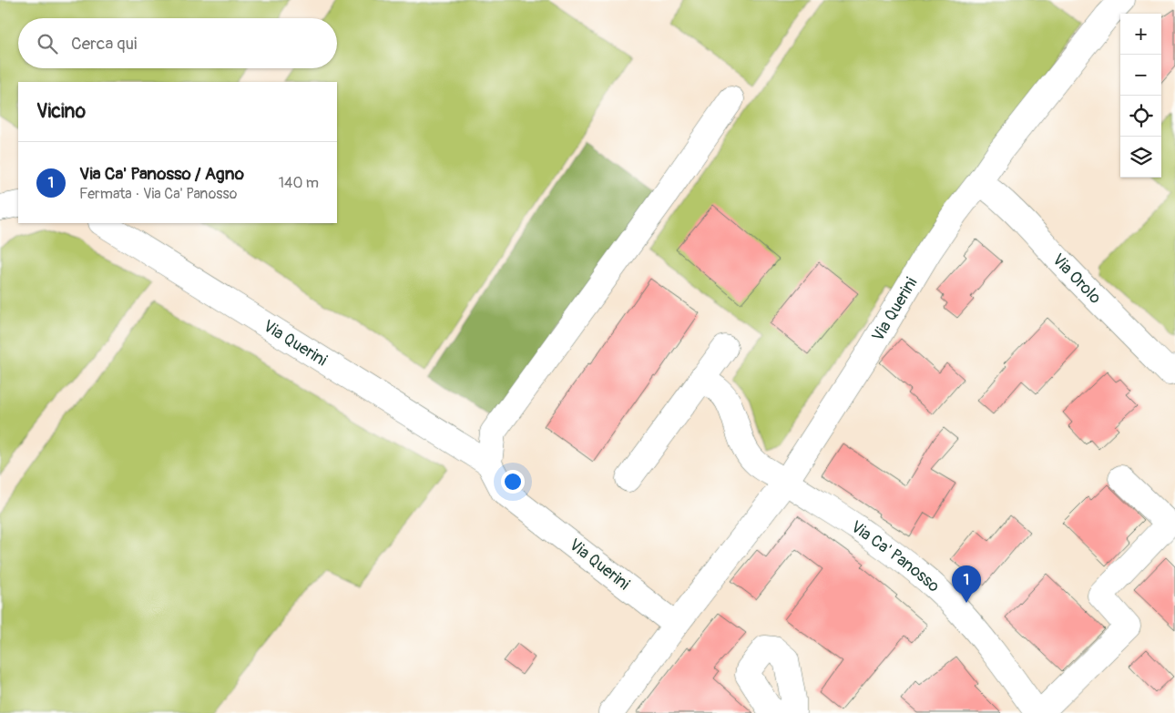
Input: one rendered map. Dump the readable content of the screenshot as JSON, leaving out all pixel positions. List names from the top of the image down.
{
  "streets": {
    "street": ["Via Orolo", "Via Querini", "Via Ca' Panosso"]
  },
  "crossings": [
    ["Via Orolo", "Via Querini"],
    ["Via Querini", "Via Ca' Panosso"]
  ],
  "page": {
    "map_buttons": ["+", "−"],
    "search": "Cerca qui",
    "heading": "Vicino",
    "list": [
      {
        "mark": "1",
        "name": "Via Ca' Panosso / Agno",
        "note": "Fermata · Via Ca' Panosso",
        "value": "140 m"
      }
    ],
    "pins": "1"
  }
}
